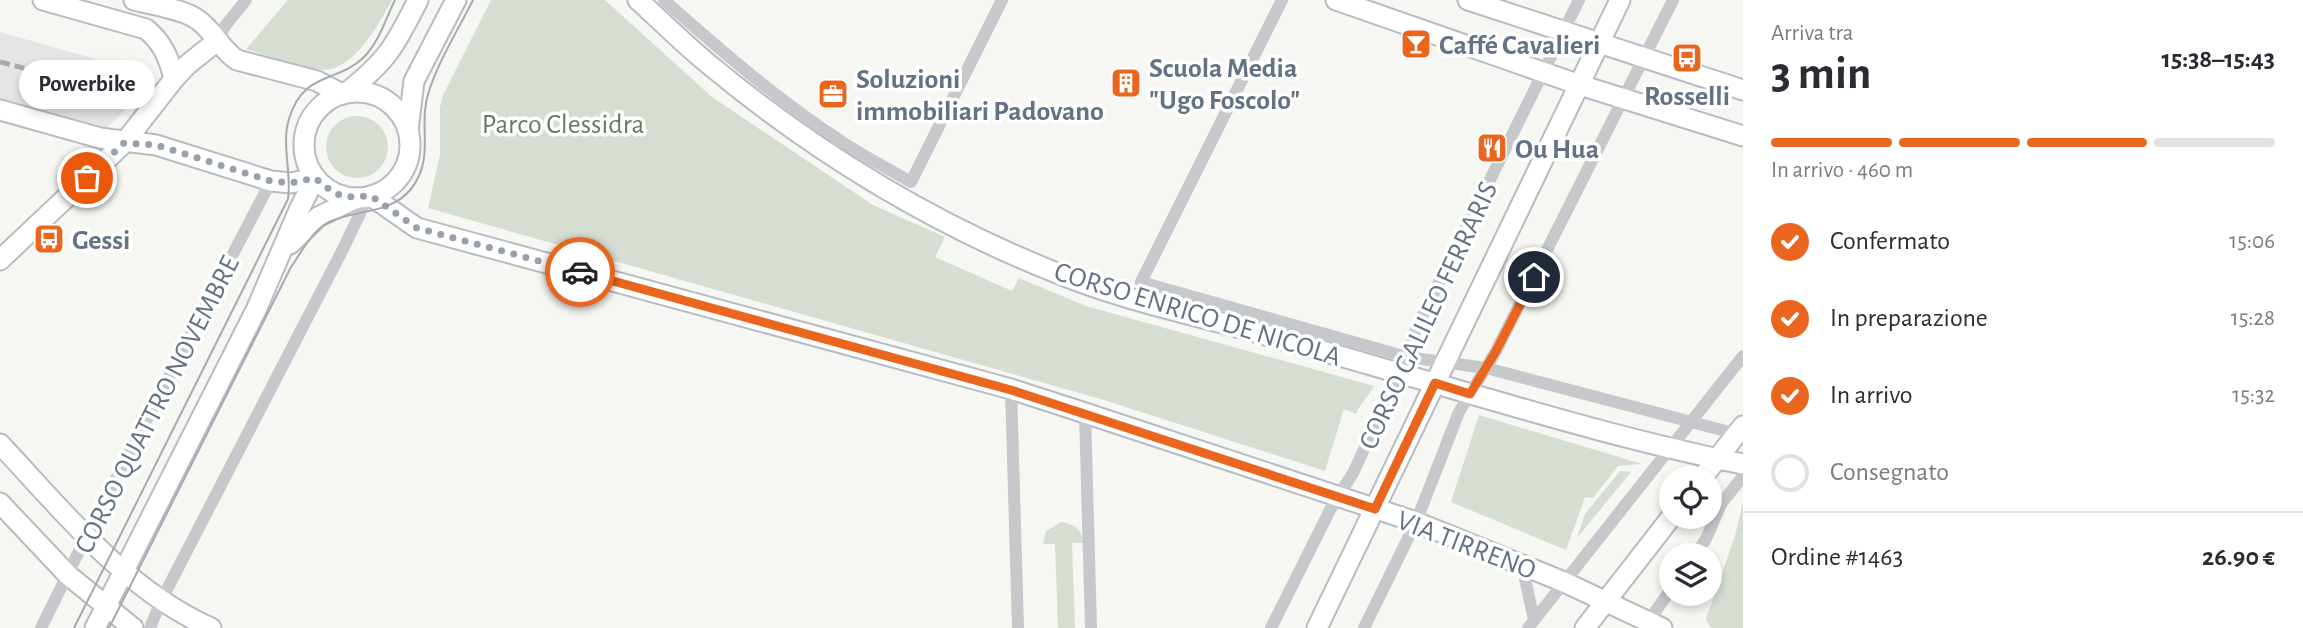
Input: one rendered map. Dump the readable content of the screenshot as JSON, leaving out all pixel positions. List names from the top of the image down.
{
  "streets": {
    "street": [
      "CORSO ENRICO DE NICOLA",
      "CORSO GALILEO FERRARIS",
      "CORSO QUATTRO NOVEMBRE",
      "VIA TIRRENO"
    ]
  },
  "crossings": [
    ["CORSO ENRICO DE NICOLA", "CORSO GALILEO FERRARIS"],
    ["CORSO GALILEO FERRARIS", "VIA TIRRENO"],
    ["CORSO QUATTRO NOVEMBRE", "VIA TIRRENO"]
  ],
  "parks": ["Parco Clessidra"],
  "places": {
    "bar": ["Caffé Cavalieri"],
    "bus stop": ["Rosselli", "Gessi"],
    "building": ["Scuola Media \"Ugo Foscolo\""],
    "office": ["Soluzioni immobiliari Padovano"],
    "restaurant": ["Ou Hua"],
    "other": ["Powerbike"]
  },
  "page": {
    "heading": ["3 min", "Arriva tra", "15:38–15:43"],
    "panel": ["Ordine #1463", "26.90 €"],
    "bubble": "Powerbike",
    "bar": "In arrivo · 460 m",
    "list": [
      ["Confermato", "15:06"],
      ["In preparazione", "15:28"],
      ["In arrivo", "15:32"],
      "Consegnato"
    ]
  }
}
